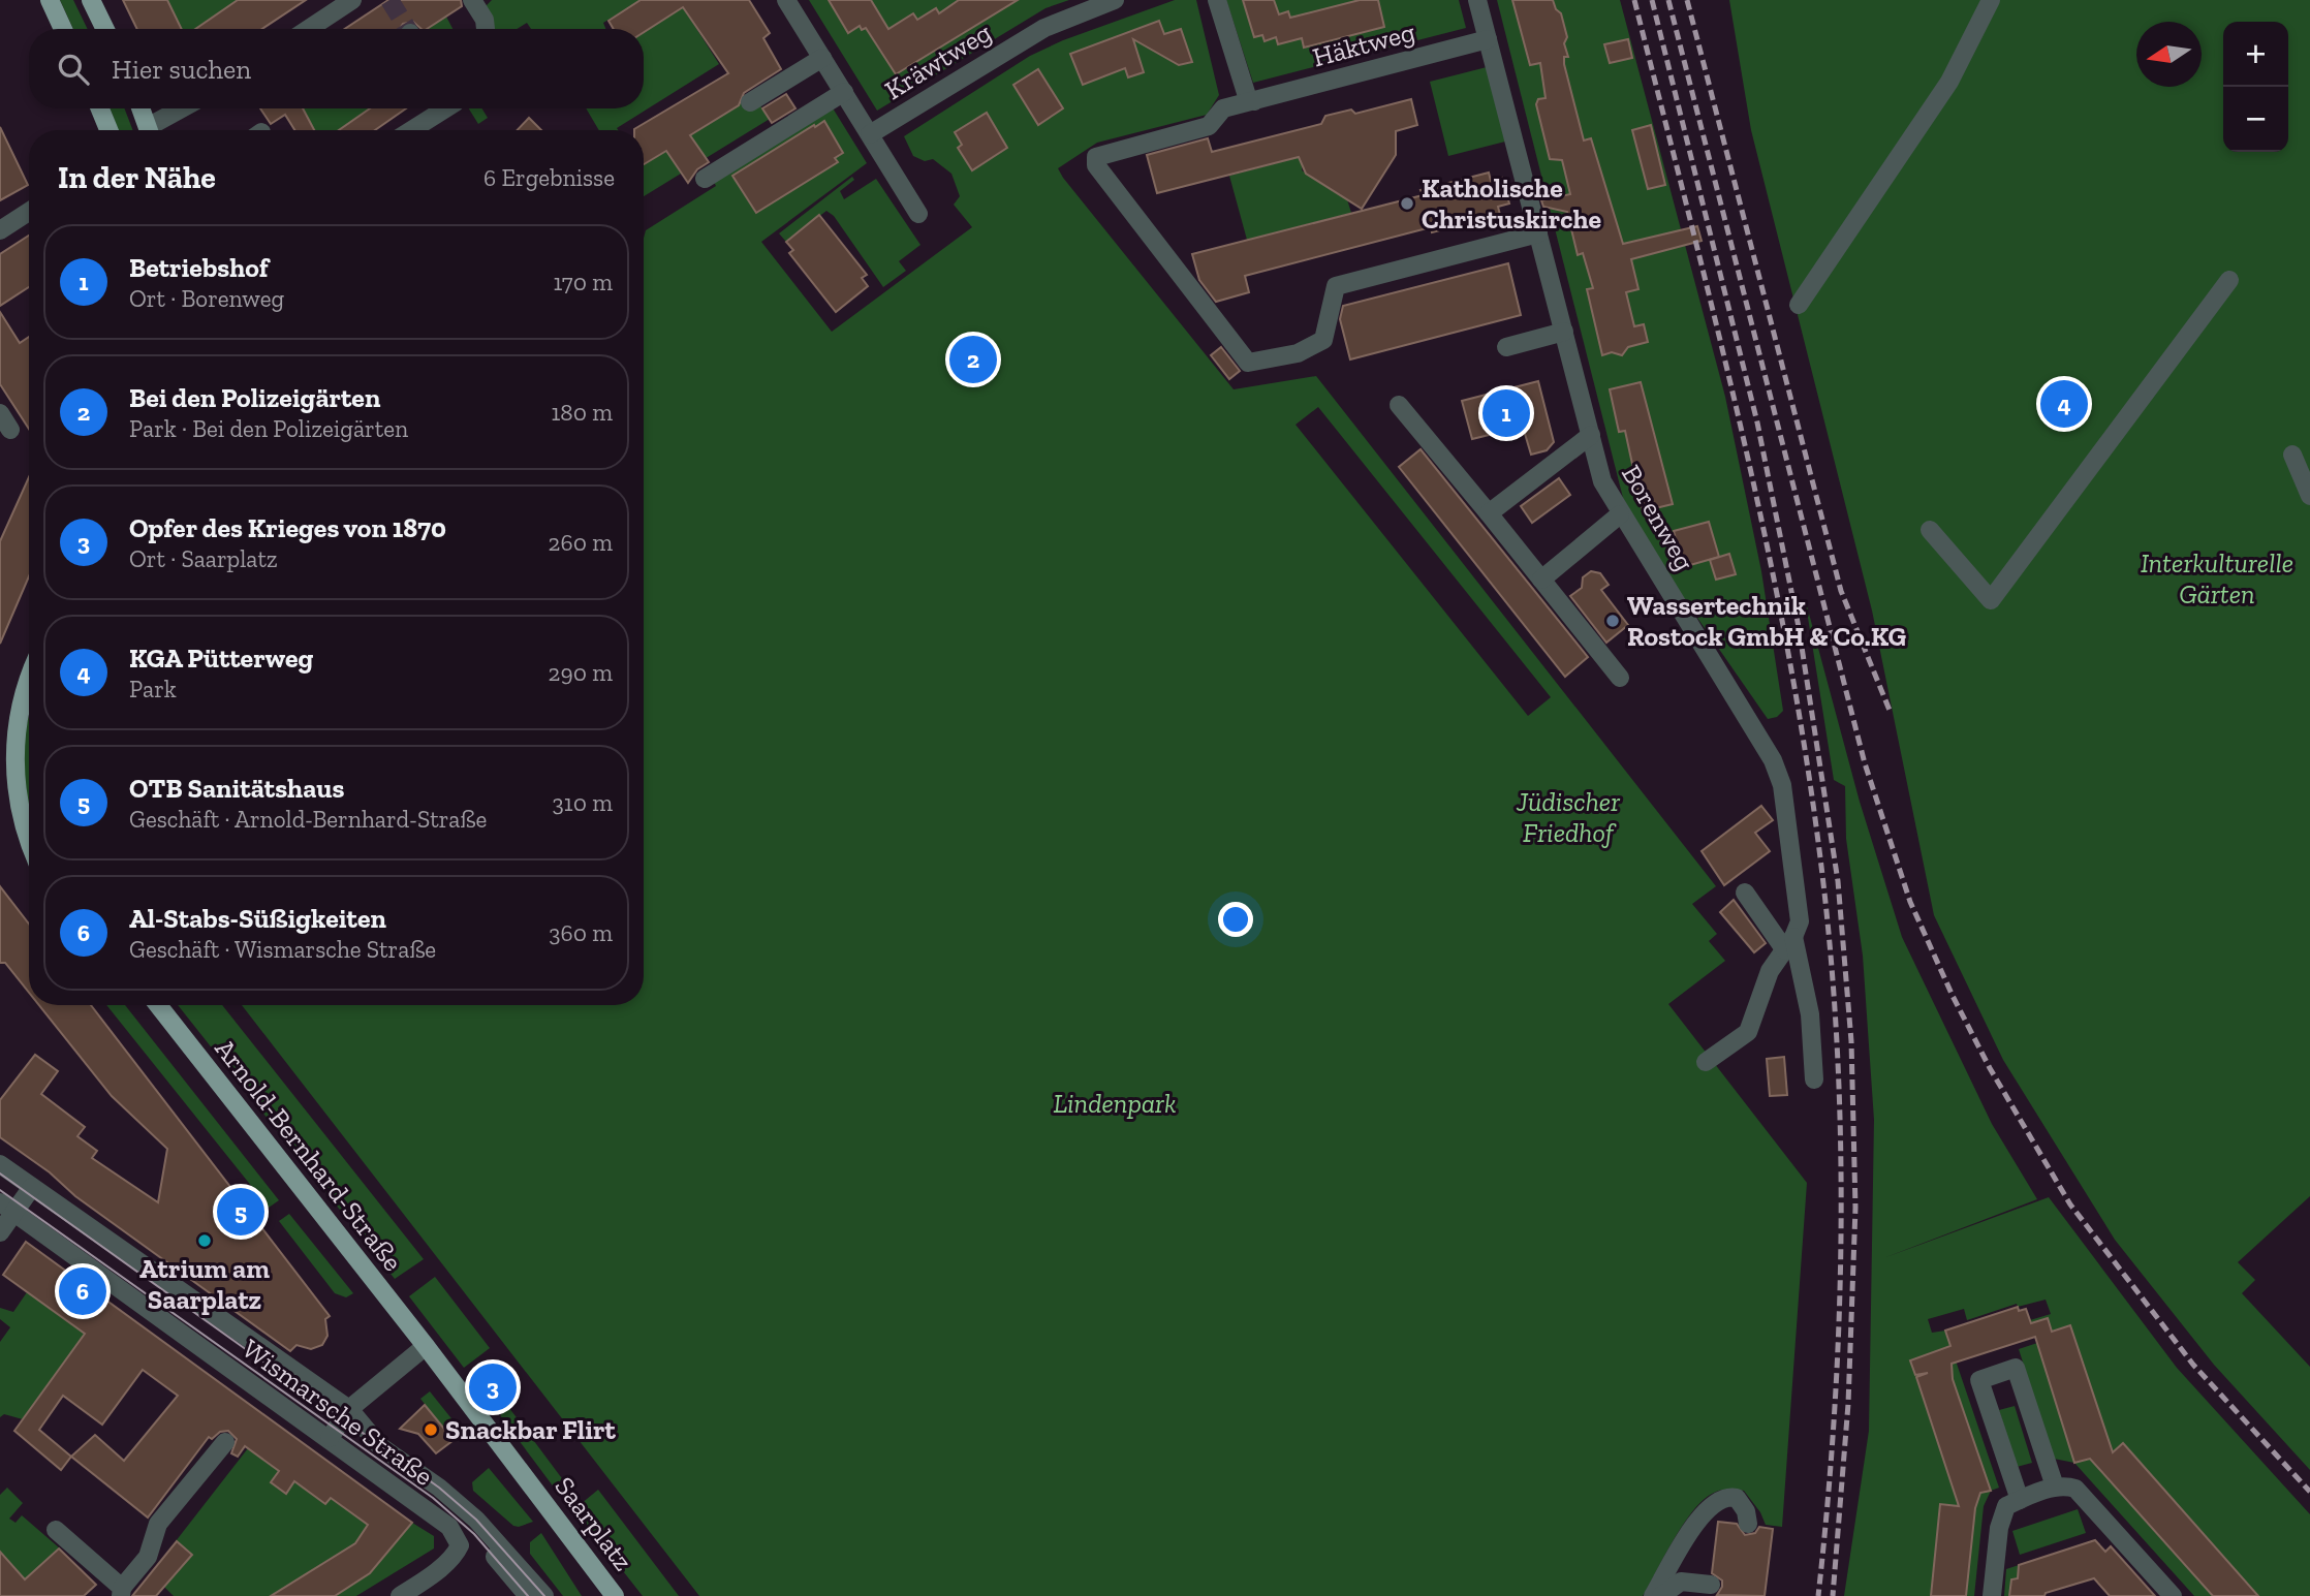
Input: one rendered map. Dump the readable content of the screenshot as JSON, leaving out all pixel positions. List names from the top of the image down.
{
  "streets": {
    "main road": ["Arnold-Bernhard-Straße", "Saarplatz"],
    "street": [
      "Häktweg",
      "Kräwtweg",
      "Borenweg",
      "Wismarsche Straße"
    ]
  },
  "crossings": [
    ["Häktweg", "Borenweg"],
    ["Arnold-Bernhard-Straße", "Wismarsche Straße"],
    ["Arnold-Bernhard-Straße", "Saarplatz"],
    ["Wismarsche Straße", "Saarplatz"]
  ],
  "parks": ["Interkulturelle Gärten", "Jüdischer Friedhof", "Lindenpark"],
  "places": [
    "Katholische Christuskirche",
    "Wassertechnik Rostock GmbH & Co.KG",
    "Atrium am Saarplatz",
    "Snackbar Flirt"
  ],
  "north": "left",
  "page": {
    "map_buttons": ["+", "−"],
    "search": "Hier suchen",
    "heading": ["In der Nähe", "6 Ergebnisse"],
    "list": [
      {
        "mark": "1",
        "name": "Betriebshof",
        "note": "Ort · Borenweg",
        "value": "170 m"
      },
      {
        "mark": "2",
        "name": "Bei den Polizeigärten",
        "note": "Park · Bei den Polizeigärten",
        "value": "180 m"
      },
      {
        "mark": "3",
        "name": "Opfer des Krieges von 1870",
        "note": "Ort · Saarplatz",
        "value": "260 m"
      },
      {
        "mark": "4",
        "name": "KGA Pütterweg",
        "note": "Park",
        "value": "290 m"
      },
      {
        "mark": "5",
        "name": "OTB Sanitätshaus",
        "note": "Geschäft · Arnold-Bernhard-Straße",
        "value": "310 m"
      },
      {
        "mark": "6",
        "name": "Al-Stabs-Süßigkeiten",
        "note": "Geschäft · Wismarsche Straße",
        "value": "360 m"
      }
    ],
    "pins": [
      "2",
      "4",
      "1",
      "5",
      "6",
      "3"
    ]
  }
}
